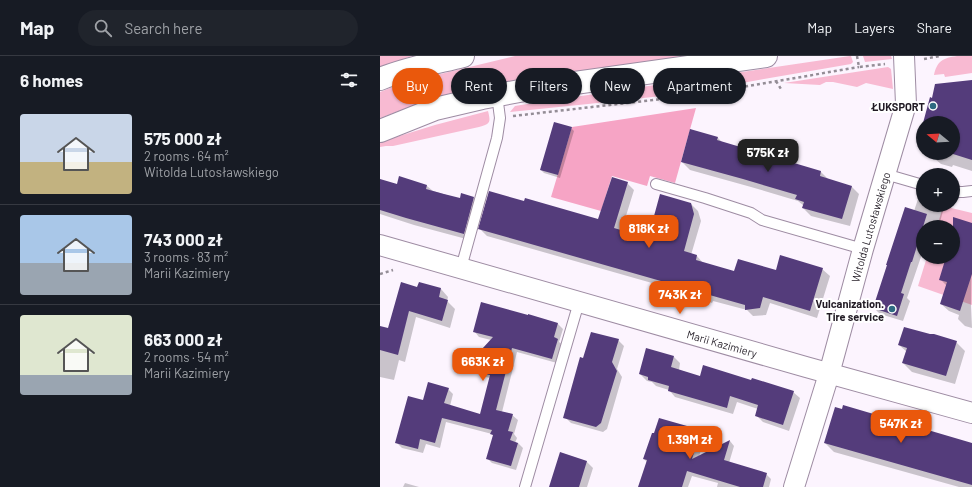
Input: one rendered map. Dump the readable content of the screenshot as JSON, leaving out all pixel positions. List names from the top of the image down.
{
  "streets": {
    "street": ["Witolda Lutosławskiego", "Marii Kazimiery"]
  },
  "crossings": [
    ["Witolda Lutosławskiego", "Marii Kazimiery"]
  ],
  "places": ["ŁUKSPORT", "Vulcanization. Tire service"],
  "north": "left",
  "page": {
    "header": "Map",
    "search": "Search here",
    "nav": ["Map", "Layers", "Share"],
    "heading": "6 homes",
    "chip": [
      "Buy",
      "Rent",
      "Filters",
      "New",
      "Apartment"
    ],
    "list": [
      {
        "name": "575 000 zł",
        "note": "2 rooms · 64 m² · Witolda Lutosławskiego"
      },
      {
        "name": "743 000 zł",
        "note": "3 rooms · 83 m² · Marii Kazimiery"
      },
      {
        "name": "663 000 zł",
        "note": "2 rooms · 54 m² · Marii Kazimiery"
      }
    ],
    "map_buttons": ["+", "−"],
    "price": [
      "575K zł",
      "818K zł",
      "743K zł",
      "663K zł",
      "547K zł",
      "1.39M zł"
    ]
  }
}
